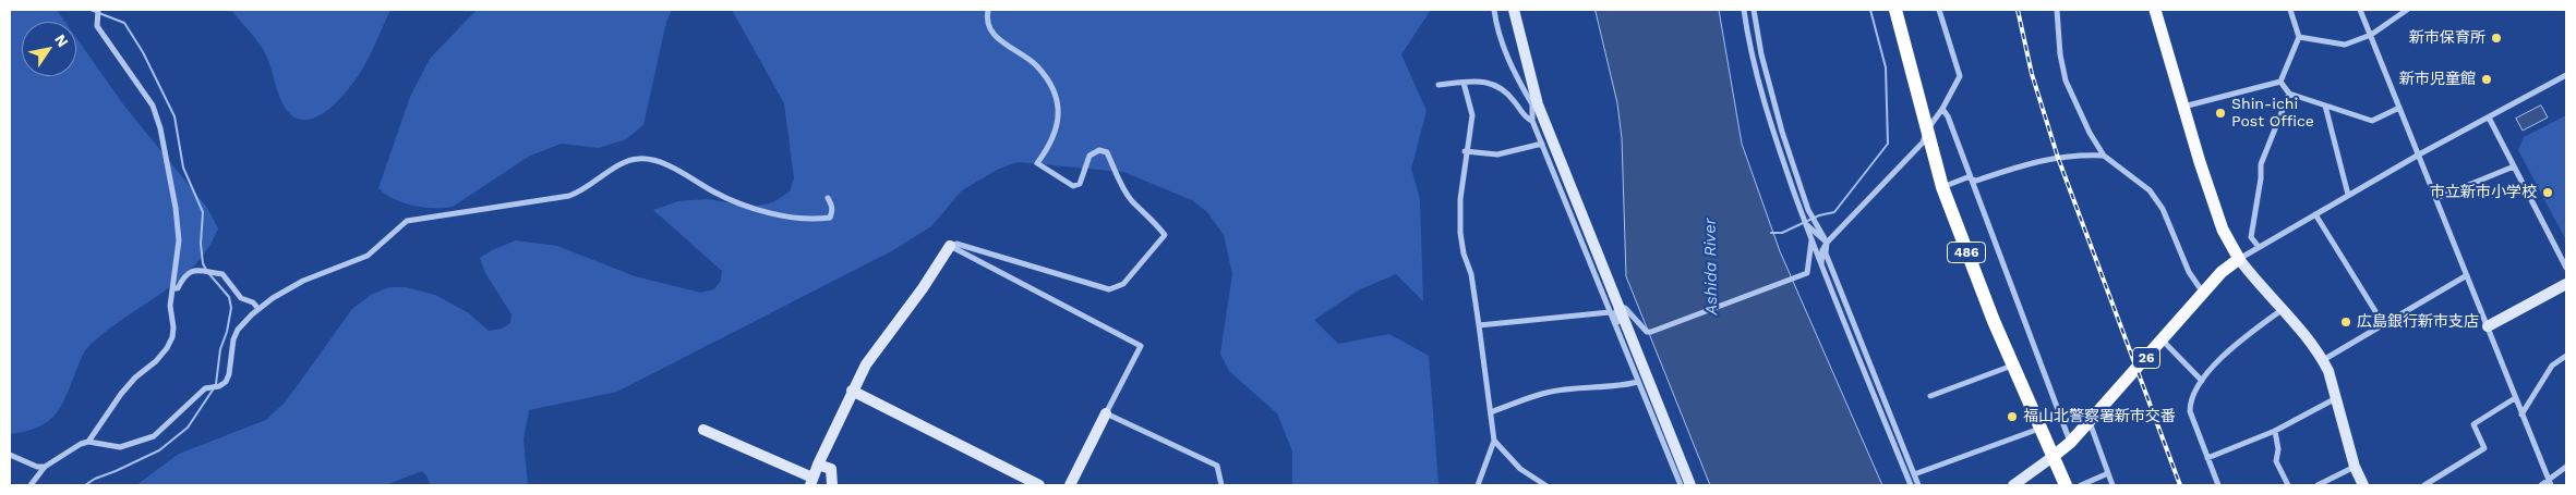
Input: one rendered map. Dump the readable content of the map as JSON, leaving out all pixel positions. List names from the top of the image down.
{
  "streets": {
    "highway": ["486"],
    "main road": ["26"]
  },
  "crossings": [
    ["486", "26"]
  ],
  "water": ["Ashida River"],
  "places": [
    "新市保育所",
    "新市児童館",
    "Shin-ichi Post Office",
    "市立新市小学校",
    "広島銀行新市支店",
    "福山北警察署新市交番"
  ],
  "north": "top right"
}
